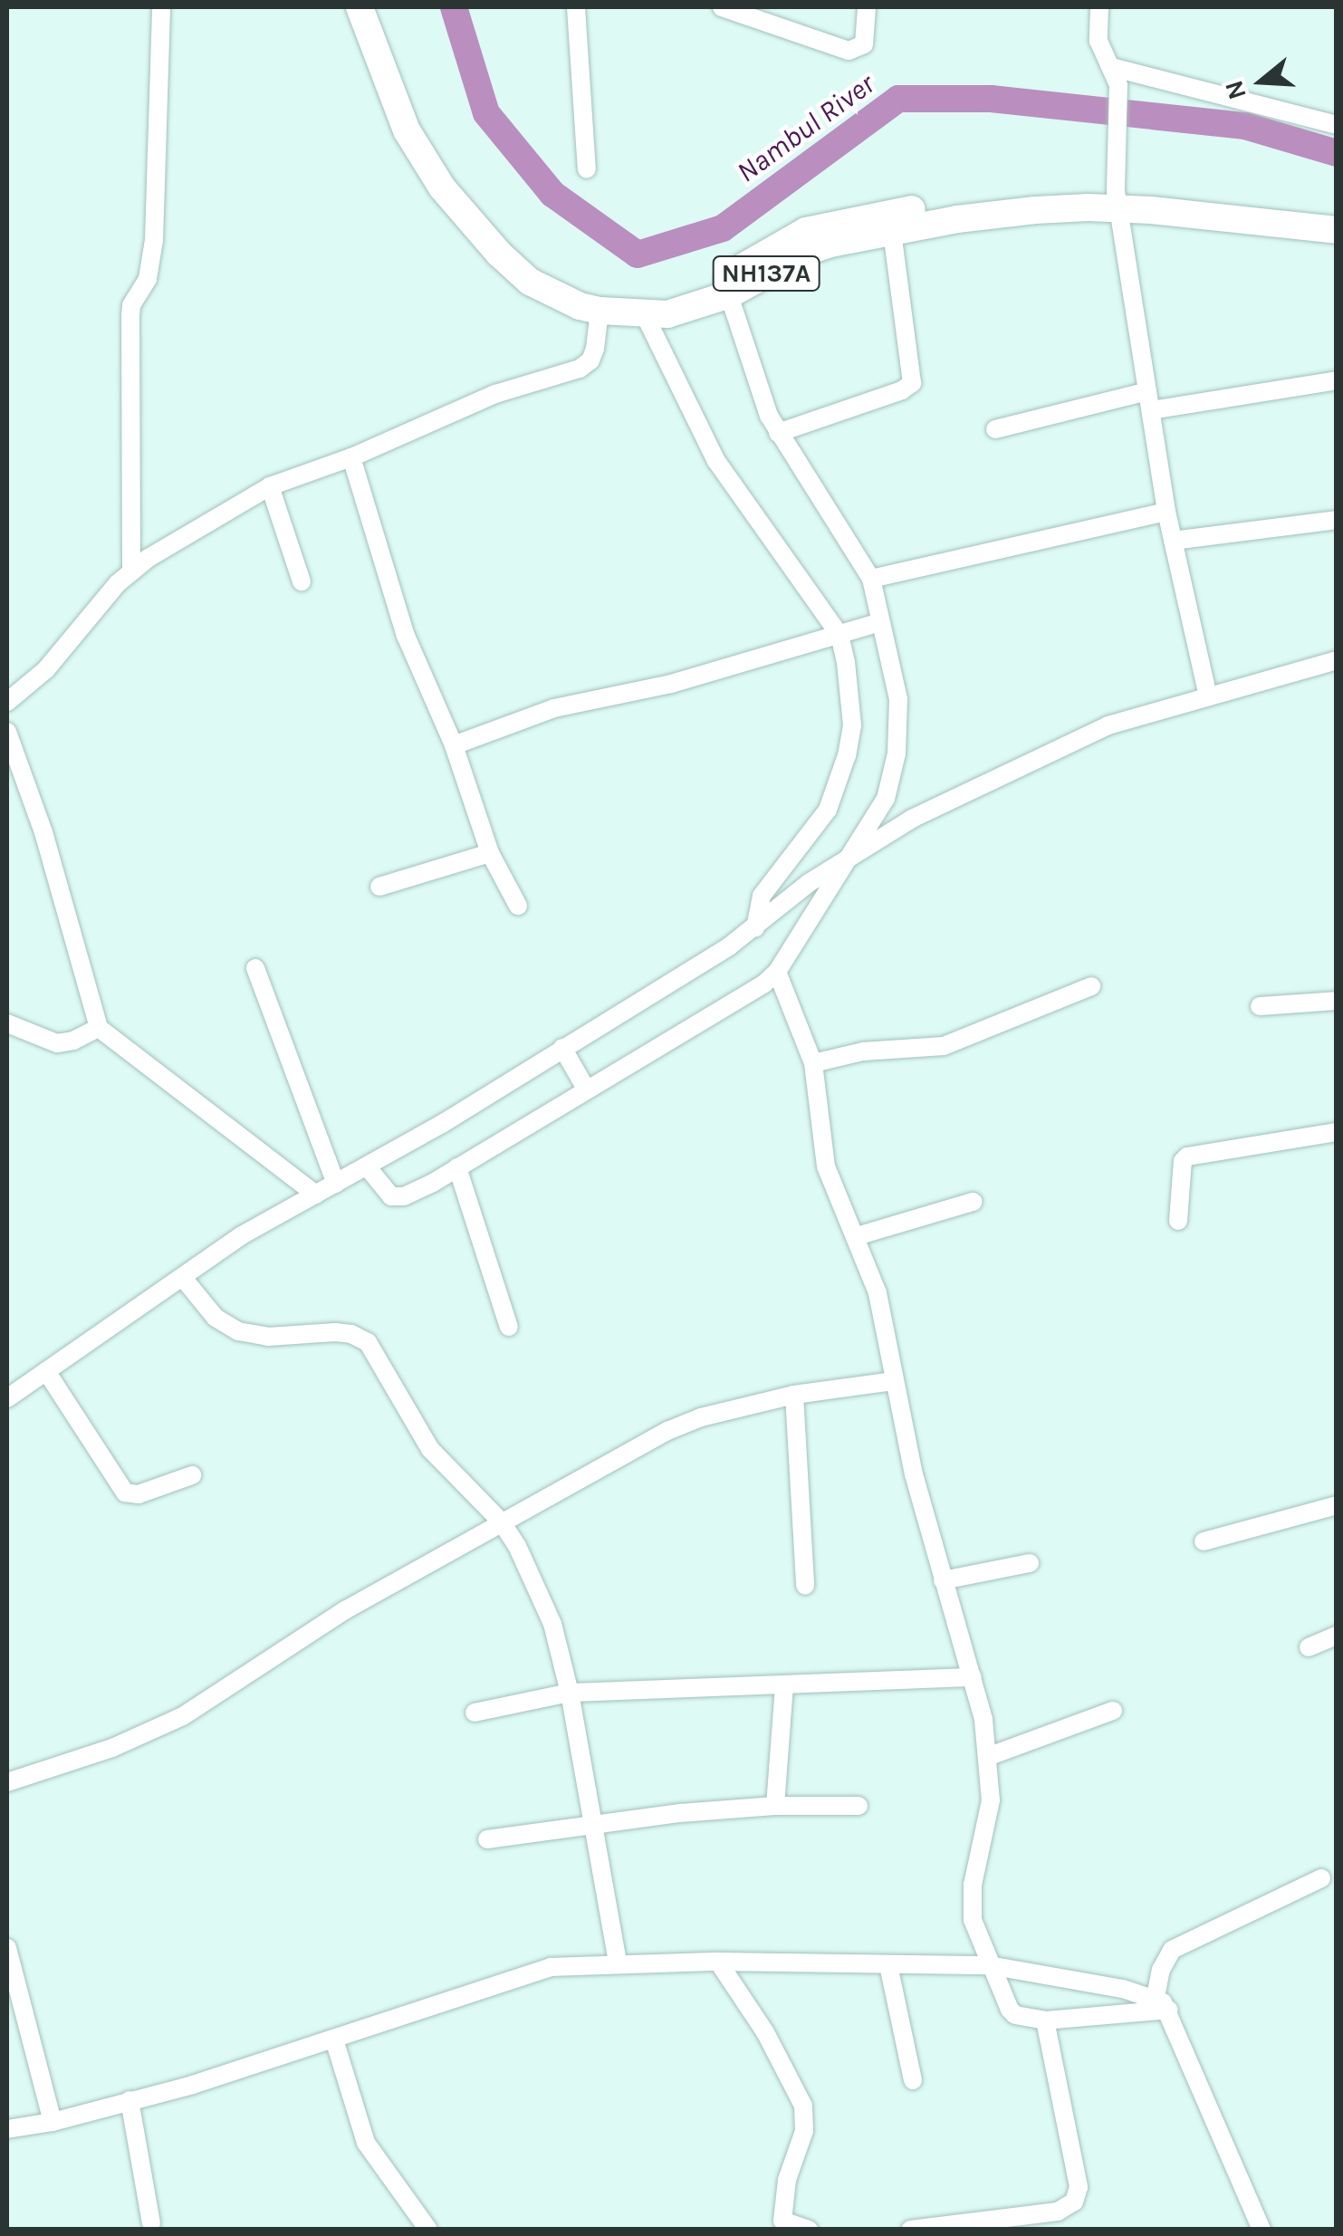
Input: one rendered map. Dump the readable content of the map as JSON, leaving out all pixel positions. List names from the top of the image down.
{
  "streets": {
    "highway": ["NH137A"]
  },
  "water": ["Nambul River"],
  "north": "left"
}
